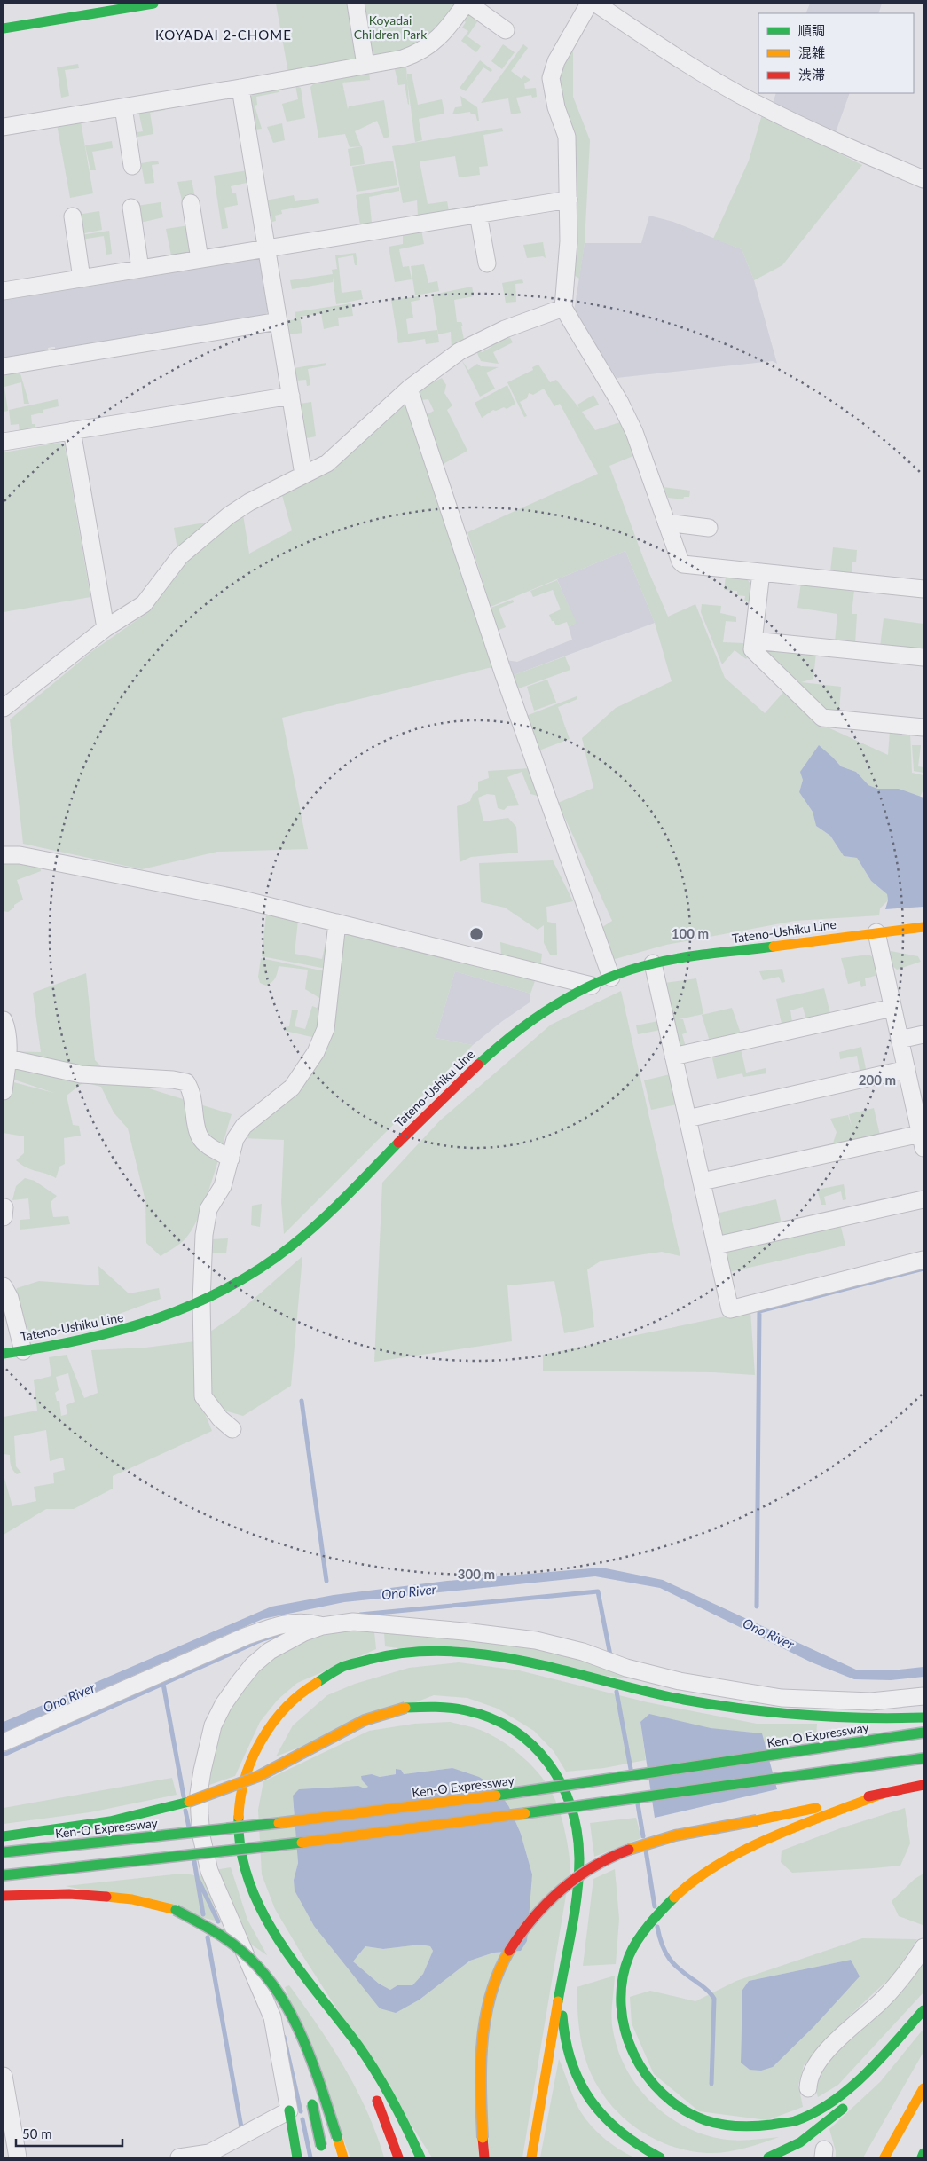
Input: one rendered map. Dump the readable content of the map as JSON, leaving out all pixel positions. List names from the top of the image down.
{
  "streets": {
    "main road": ["Tateno-Ushiku Line", "Ken-O Expressway"]
  },
  "districts": ["KOYADAI 2-CHOME"],
  "water": ["Ono River"],
  "parks": ["Koyadai Children Park"],
  "legend": ["順調", "混雑", "渋滞"],
  "scale_bar": "50 m",
  "rings": ["100 m", "200 m", "300 m"]
}
